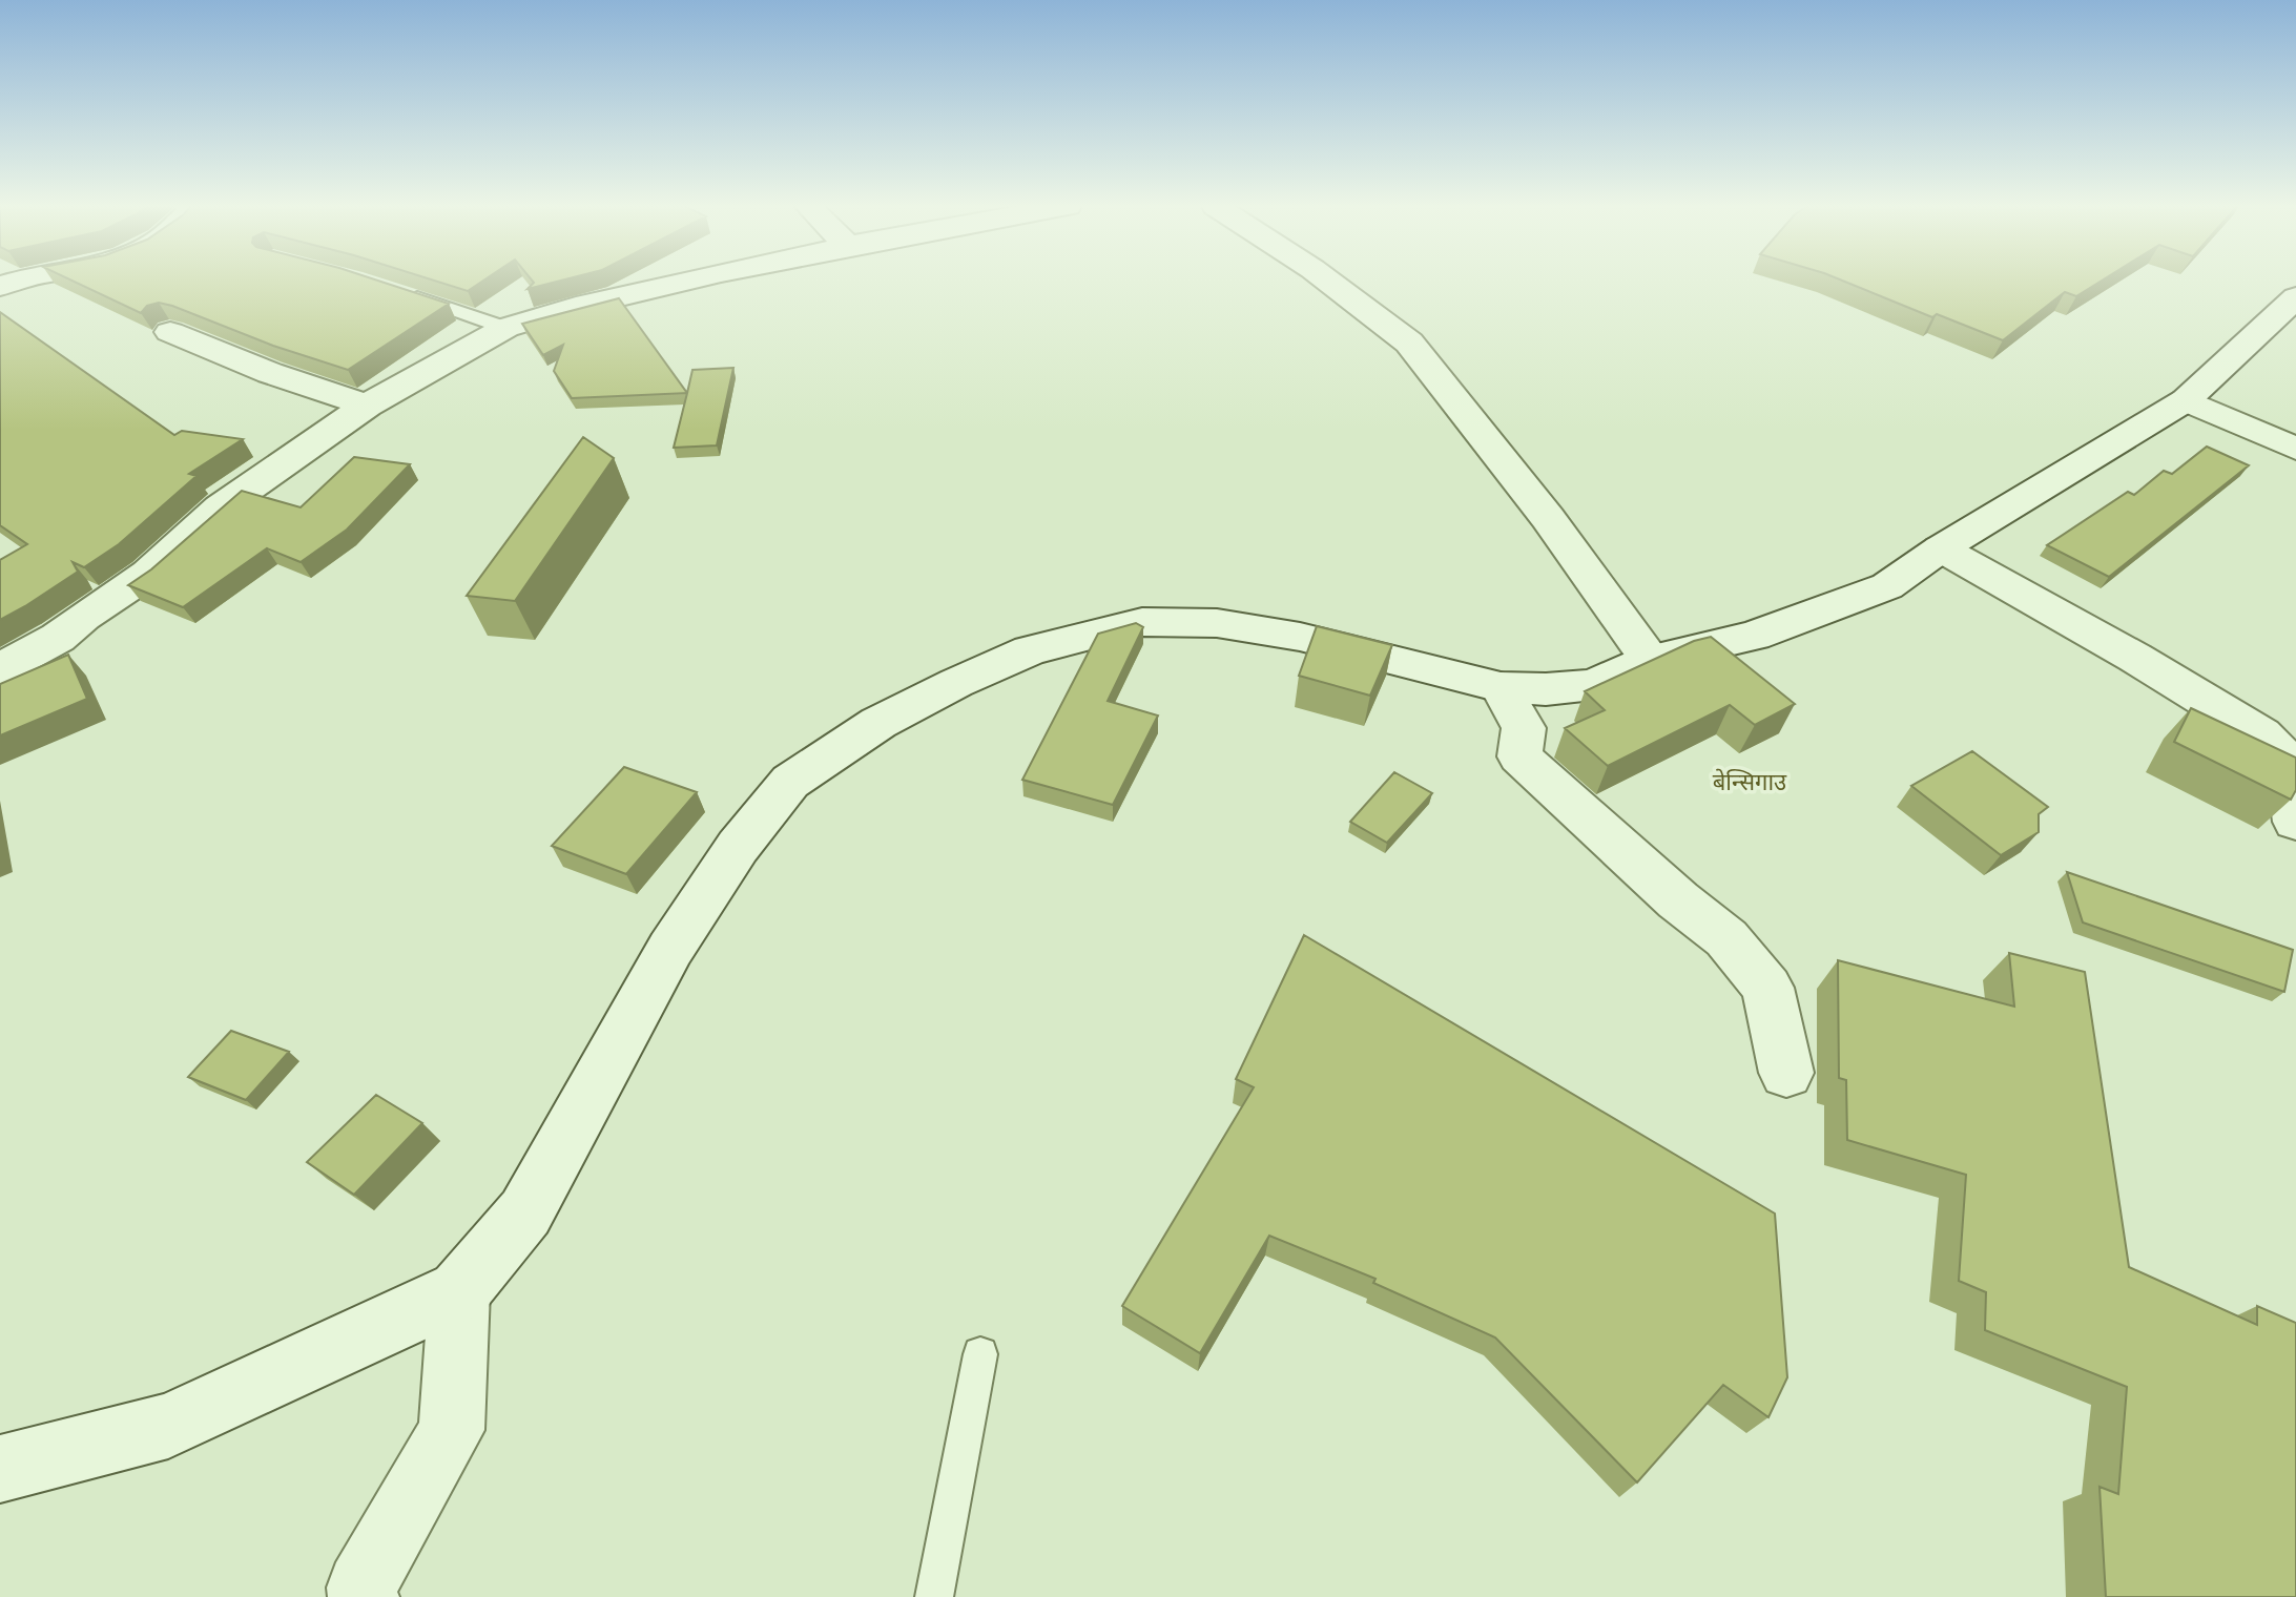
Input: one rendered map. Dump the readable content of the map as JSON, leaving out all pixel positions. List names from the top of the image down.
{
  "districts": ["बेन्सिगाउ"]
}
